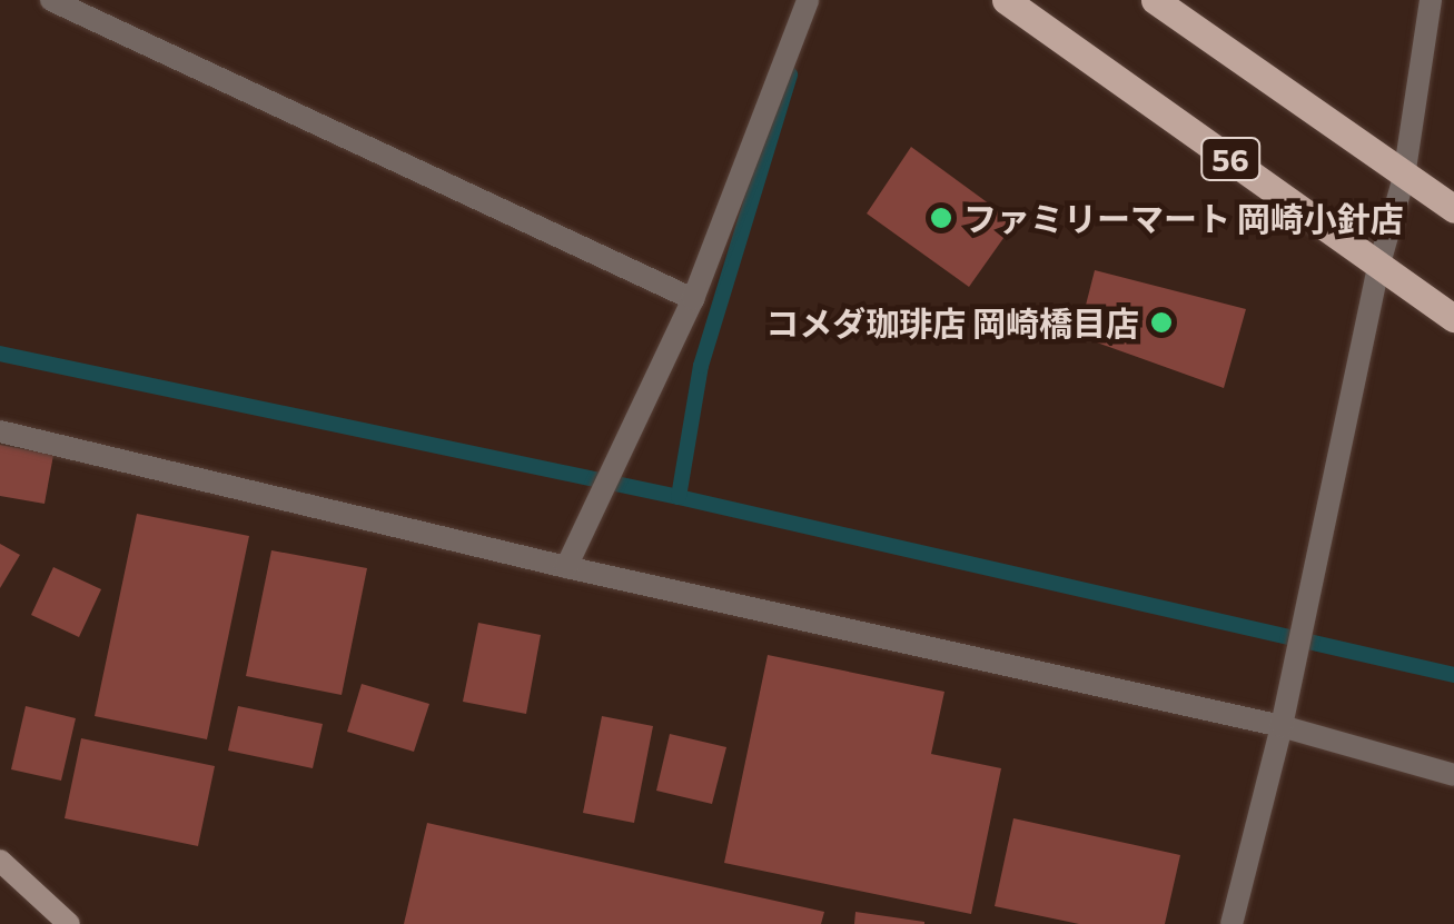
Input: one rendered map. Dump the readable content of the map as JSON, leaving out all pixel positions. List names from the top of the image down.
{
  "streets": {
    "main road": ["56"]
  },
  "places": ["ファミリーマート 岡崎小針店", "コメダ珈琲店 岡崎橋目店"]
}
